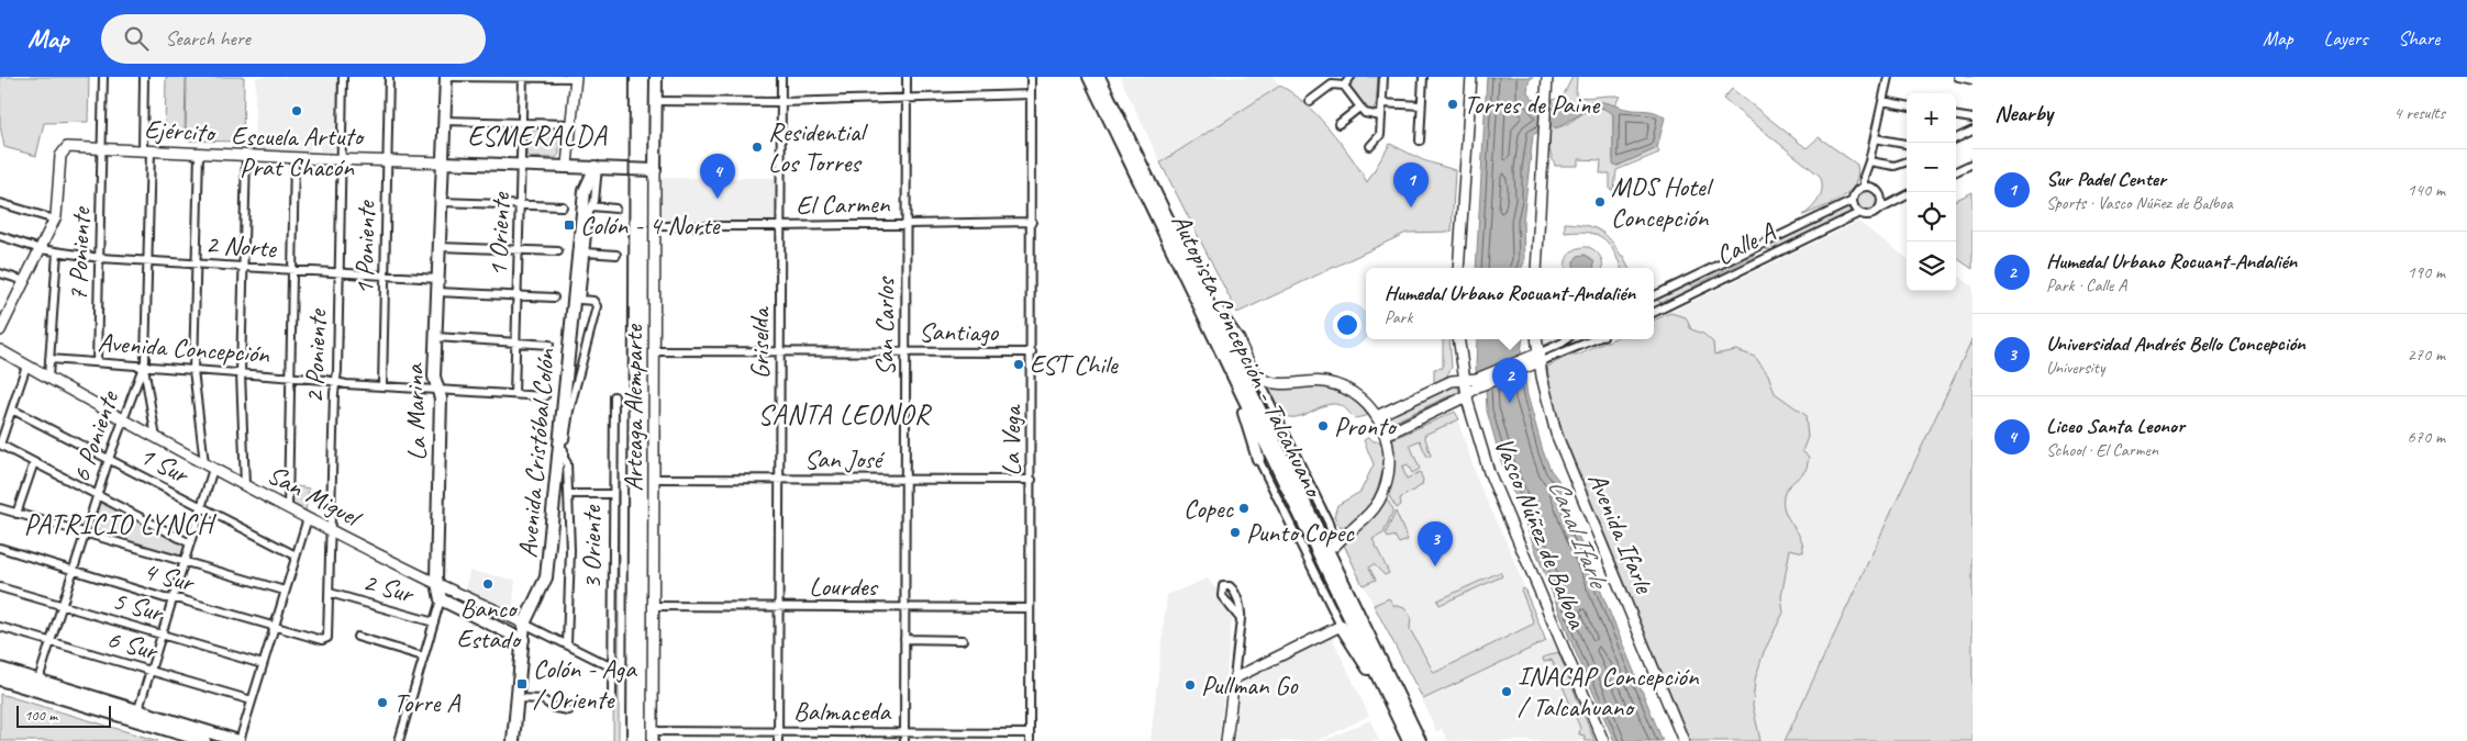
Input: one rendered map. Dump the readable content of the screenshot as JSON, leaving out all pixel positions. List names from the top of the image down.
{
  "streets": {
    "main road": [
      "Ejército",
      "Autopista Concepción - Talcahuano",
      "Arteaga Alemparte",
      "La Marina",
      "Avenida Cristóbal Colón"
    ],
    "street": [
      "El Carmen",
      "1 Oriente",
      "Calle A",
      "2 Norte",
      "1 Poniente",
      "7 Poniente",
      "San Carlos",
      "Santiago",
      "Griselda",
      "Avenida Concepción",
      "2 Poniente",
      "6 Poniente",
      "La Vega",
      "San José",
      "1 Sur",
      "San Miguel",
      "Vasco Núñez de Balboa",
      "Avenida Ifarle",
      "3 Oriente",
      "4 Sur",
      "Lourdes",
      "2 Sur",
      "5 Sur",
      "6 Sur",
      "Balmaceda"
    ]
  },
  "crossings": [
    ["Ejército", "1 Oriente"],
    ["Ejército", "1 Poniente"],
    ["Ejército", "7 Poniente"],
    ["Ejército", "2 Poniente"],
    ["Ejército", "Arteaga Alemparte"],
    ["Ejército", "La Marina"],
    ["Ejército", "6 Poniente"],
    ["Ejército", "Avenida Cristóbal Colón"],
    ["El Carmen", "San Carlos"],
    ["El Carmen", "Griselda"],
    ["El Carmen", "Arteaga Alemparte"],
    ["El Carmen", "La Vega"],
    ["1 Oriente", "Avenida Concepción"],
    ["2 Norte", "1 Poniente"],
    ["2 Norte", "7 Poniente"],
    ["2 Norte", "2 Poniente"],
    ["2 Norte", "La Marina"],
    ["2 Norte", "6 Poniente"],
    ["1 Poniente", "Avenida Concepción"],
    ["7 Poniente", "Avenida Concepción"],
    ["San Carlos", "Santiago"],
    ["San Carlos", "San José"],
    ["San Carlos", "Lourdes"],
    ["San Carlos", "Balmaceda"],
    ["Santiago", "Griselda"],
    ["Santiago", "Arteaga Alemparte"],
    ["Santiago", "La Vega"],
    ["Griselda", "San José"],
    ["Griselda", "Lourdes"],
    ["Griselda", "Balmaceda"],
    ["Avenida Concepción", "2 Poniente"],
    ["Avenida Concepción", "La Marina"],
    ["Avenida Concepción", "6 Poniente"],
    ["2 Poniente", "San Miguel"],
    ["2 Poniente", "4 Sur"],
    ["2 Poniente", "2 Sur"],
    ["Arteaga Alemparte", "San José"],
    ["Arteaga Alemparte", "Lourdes"],
    ["Arteaga Alemparte", "Balmaceda"],
    ["La Marina", "San Miguel"],
    ["La Marina", "2 Sur"],
    ["6 Poniente", "1 Sur"],
    ["6 Poniente", "San Miguel"],
    ["6 Poniente", "4 Sur"],
    ["6 Poniente", "5 Sur"],
    ["6 Poniente", "6 Sur"],
    ["La Vega", "San José"],
    ["La Vega", "Lourdes"],
    ["La Vega", "Balmaceda"],
    ["Avenida Cristóbal Colón", "San Miguel"],
    ["San Miguel", "3 Oriente"]
  ],
  "districts": ["ESMERALDA", "SANTA LEONOR", "PATRICIO LYNCH"],
  "water": ["Canal Ifarle"],
  "places": {
    "other": [
      "Torres de Paine",
      "Escuela Artuto Prat Chacón",
      "Residential Los Torres",
      "MDS Hotel Concepción",
      "EST Chile",
      "Pronto",
      "Copec",
      "Punto Copec",
      "Banco Estado",
      "Pullman Go",
      "INACAP Concepción / Talcahuano",
      "Torre A"
    ],
    "transit": ["Colón - 4 Norte", "Colón - Aga / Oriente"]
  },
  "scale_bar": "100 m",
  "page": {
    "header": "Map",
    "search": "Search here",
    "nav": ["Map", "Layers", "Share"],
    "heading": ["Nearby", "4 results"],
    "map_buttons": ["+", "−"],
    "list": [
      {
        "mark": "1",
        "name": "Sur Padel Center",
        "note": "Sports · Vasco Núñez de Balboa",
        "value": "140 m"
      },
      {
        "mark": "2",
        "name": "Humedal Urbano Rocuant-Andalién",
        "note": "Park · Calle A",
        "value": "190 m"
      },
      {
        "mark": "3",
        "name": "Universidad Andrés Bello Concepción",
        "note": "University",
        "value": "270 m"
      },
      {
        "mark": "4",
        "name": "Liceo Santa Leonor",
        "note": "School · El Carmen",
        "value": "670 m"
      }
    ],
    "pins": [
      "4",
      "1",
      "2",
      "3"
    ],
    "popup": ["Humedal Urbano Rocuant-Andalién", "Park"],
    "scale": "100 m"
  }
}
